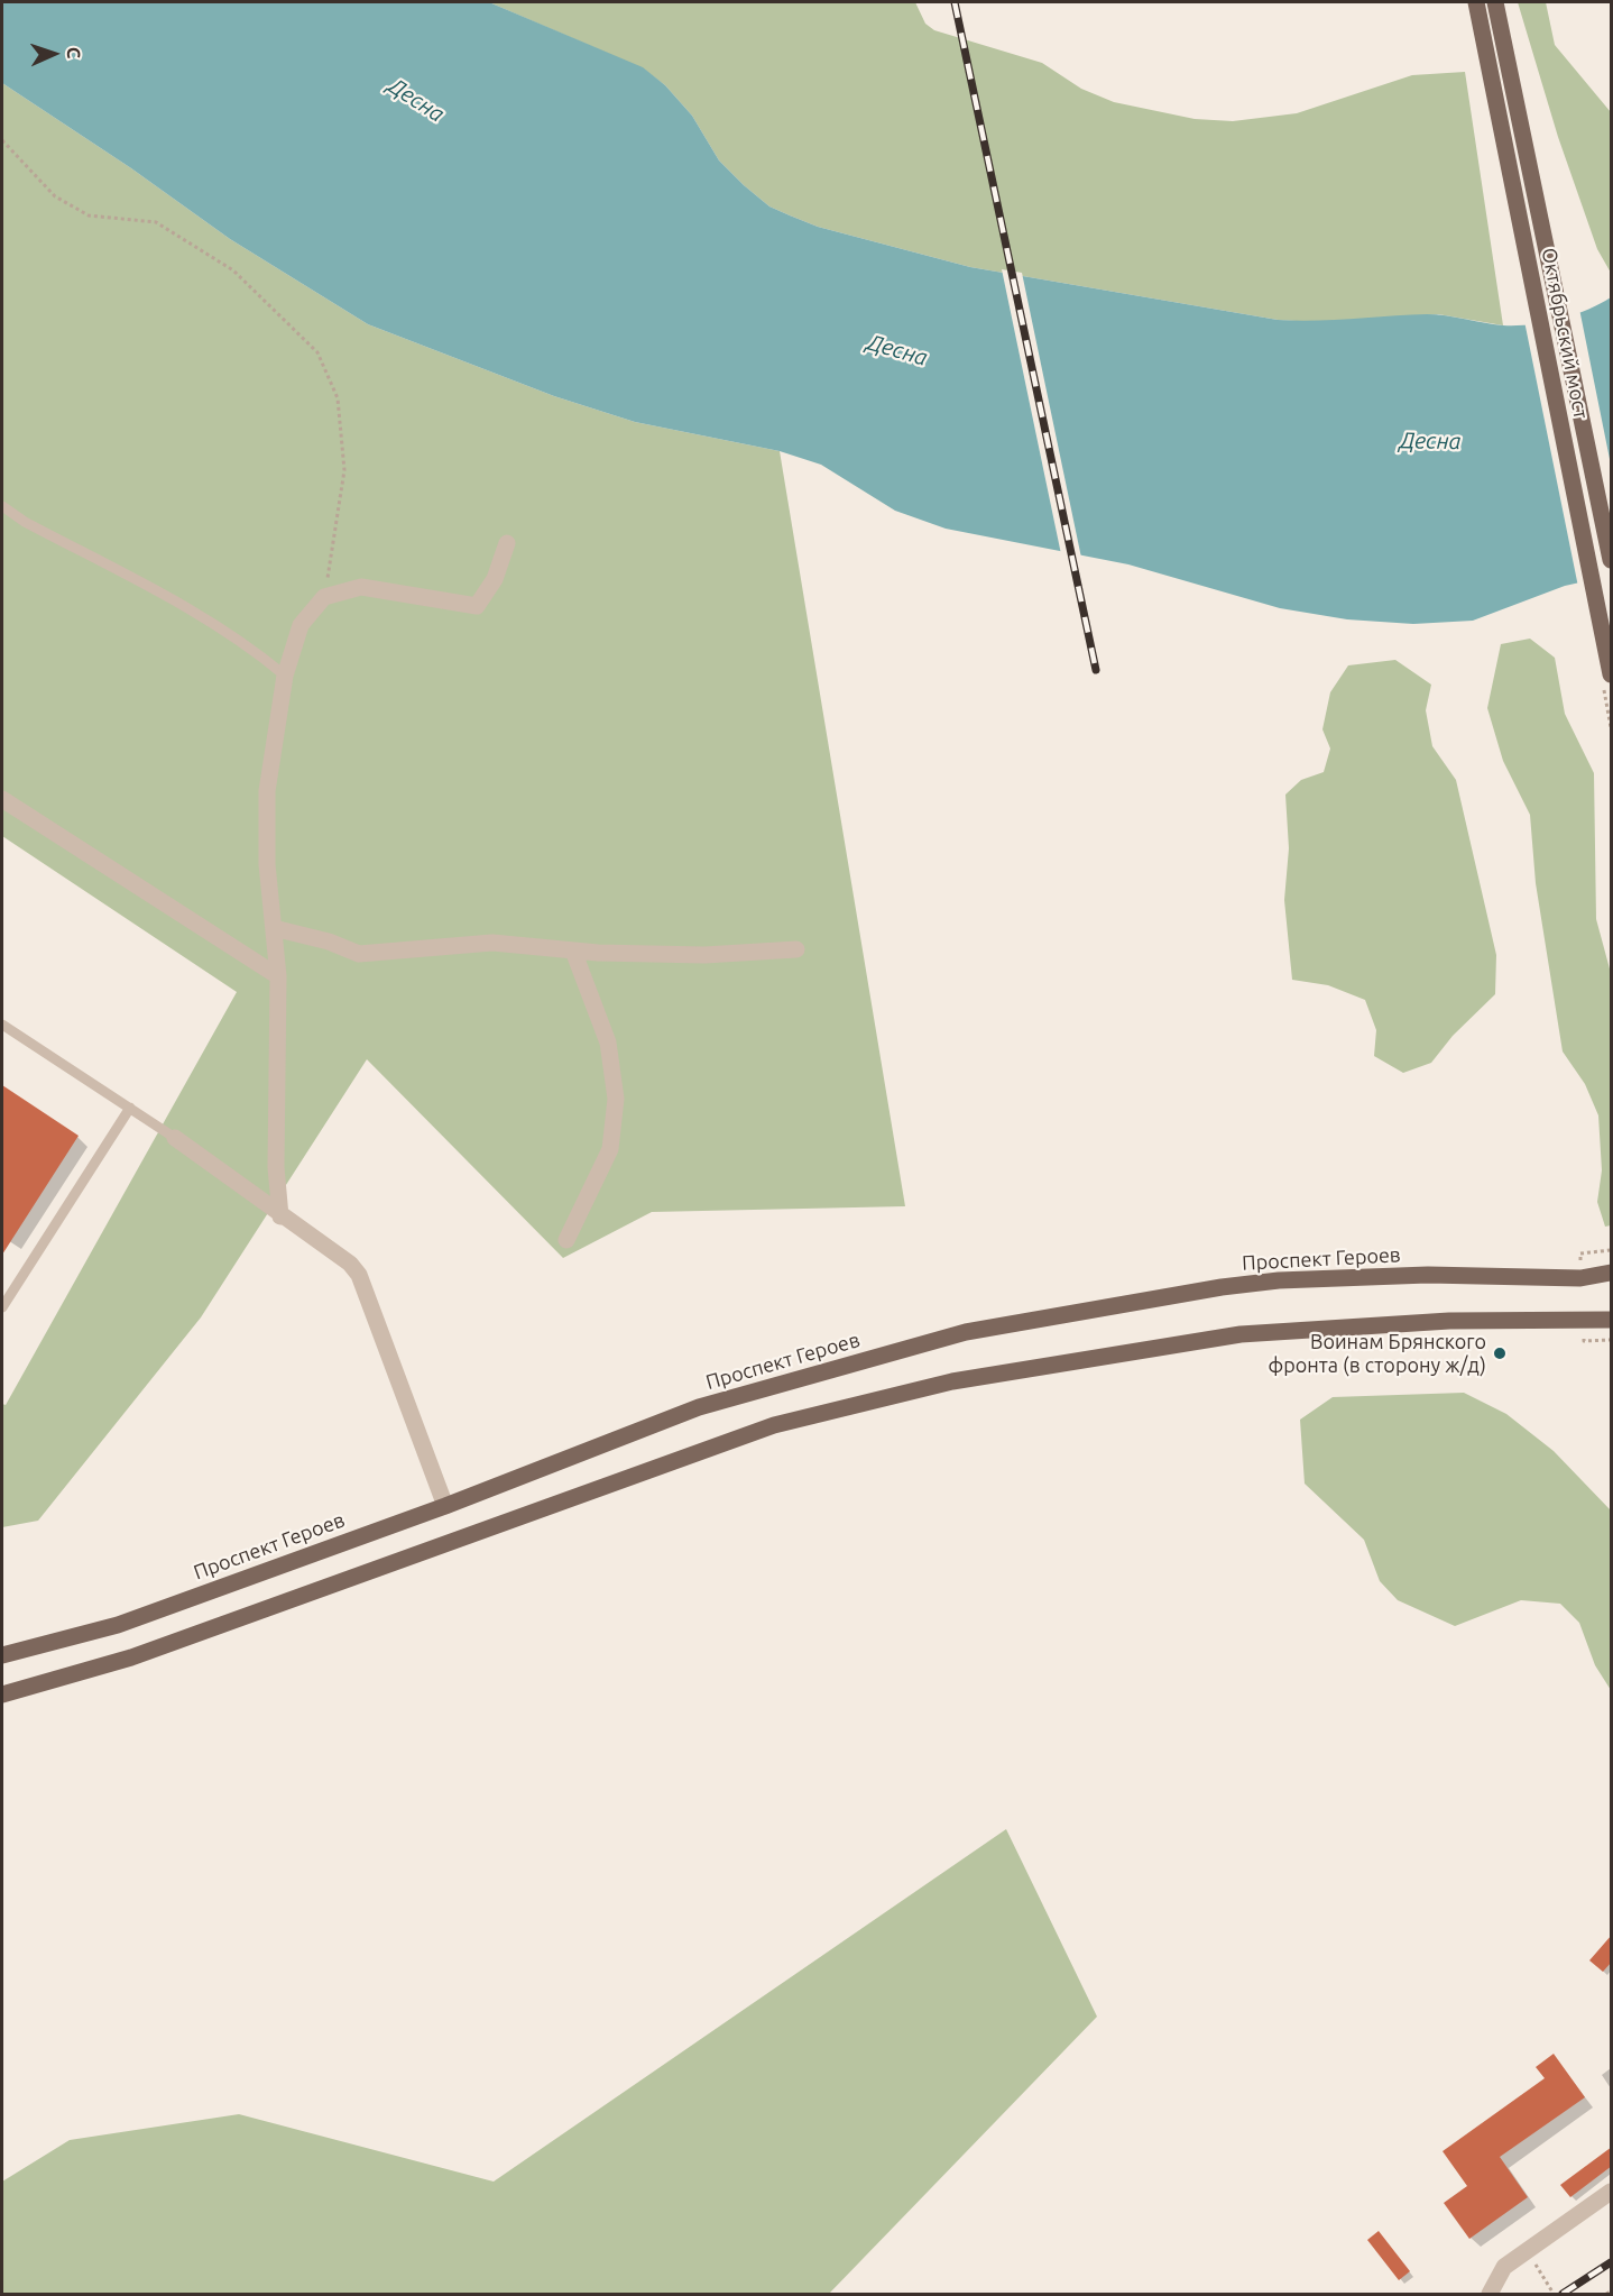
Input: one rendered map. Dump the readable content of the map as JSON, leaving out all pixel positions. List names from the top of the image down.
{
  "streets": {
    "main road": ["Октябрьский мост", "Проспект Героев"]
  },
  "water": ["Десна"],
  "places": ["Воинам Брянского фронта (в сторону ж/д)"],
  "north": "right"
}
